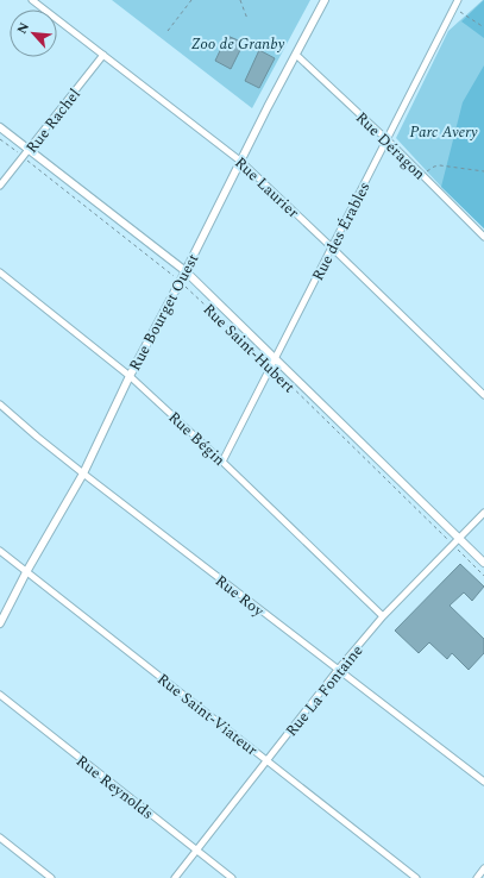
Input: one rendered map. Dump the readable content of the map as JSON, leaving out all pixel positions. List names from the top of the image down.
{
  "streets": {
    "street": [
      "Rue Rachel",
      "Rue Déragon",
      "Rue Laurier",
      "Rue des Érables",
      "Rue Bourget Ouest",
      "Rue Saint-Hubert",
      "Rue Bégin",
      "Rue Roy",
      "Rue La Fontaine",
      "Rue Saint-Viateur",
      "Rue Reynolds"
    ]
  },
  "crossings": [
    ["Rue Rachel", "Rue Laurier"],
    ["Rue Rachel", "Rue Saint-Hubert"],
    ["Rue Déragon", "Rue des Érables"],
    ["Rue Déragon", "Rue Bourget Ouest"],
    ["Rue Laurier", "Rue des Érables"],
    ["Rue Laurier", "Rue Bourget Ouest"],
    ["Rue des Érables", "Rue Saint-Hubert"],
    ["Rue des Érables", "Rue Bégin"],
    ["Rue Bourget Ouest", "Rue Saint-Hubert"],
    ["Rue Bourget Ouest", "Rue Bégin"],
    ["Rue Bourget Ouest", "Rue Roy"],
    ["Rue Bourget Ouest", "Rue Saint-Viateur"],
    ["Rue Saint-Hubert", "Rue La Fontaine"],
    ["Rue Bégin", "Rue La Fontaine"],
    ["Rue Roy", "Rue La Fontaine"],
    ["Rue La Fontaine", "Rue Saint-Viateur"],
    ["Rue La Fontaine", "Rue Reynolds"]
  ],
  "parks": ["Zoo de Granby", "Parc Avery"],
  "north": "top left"
}
